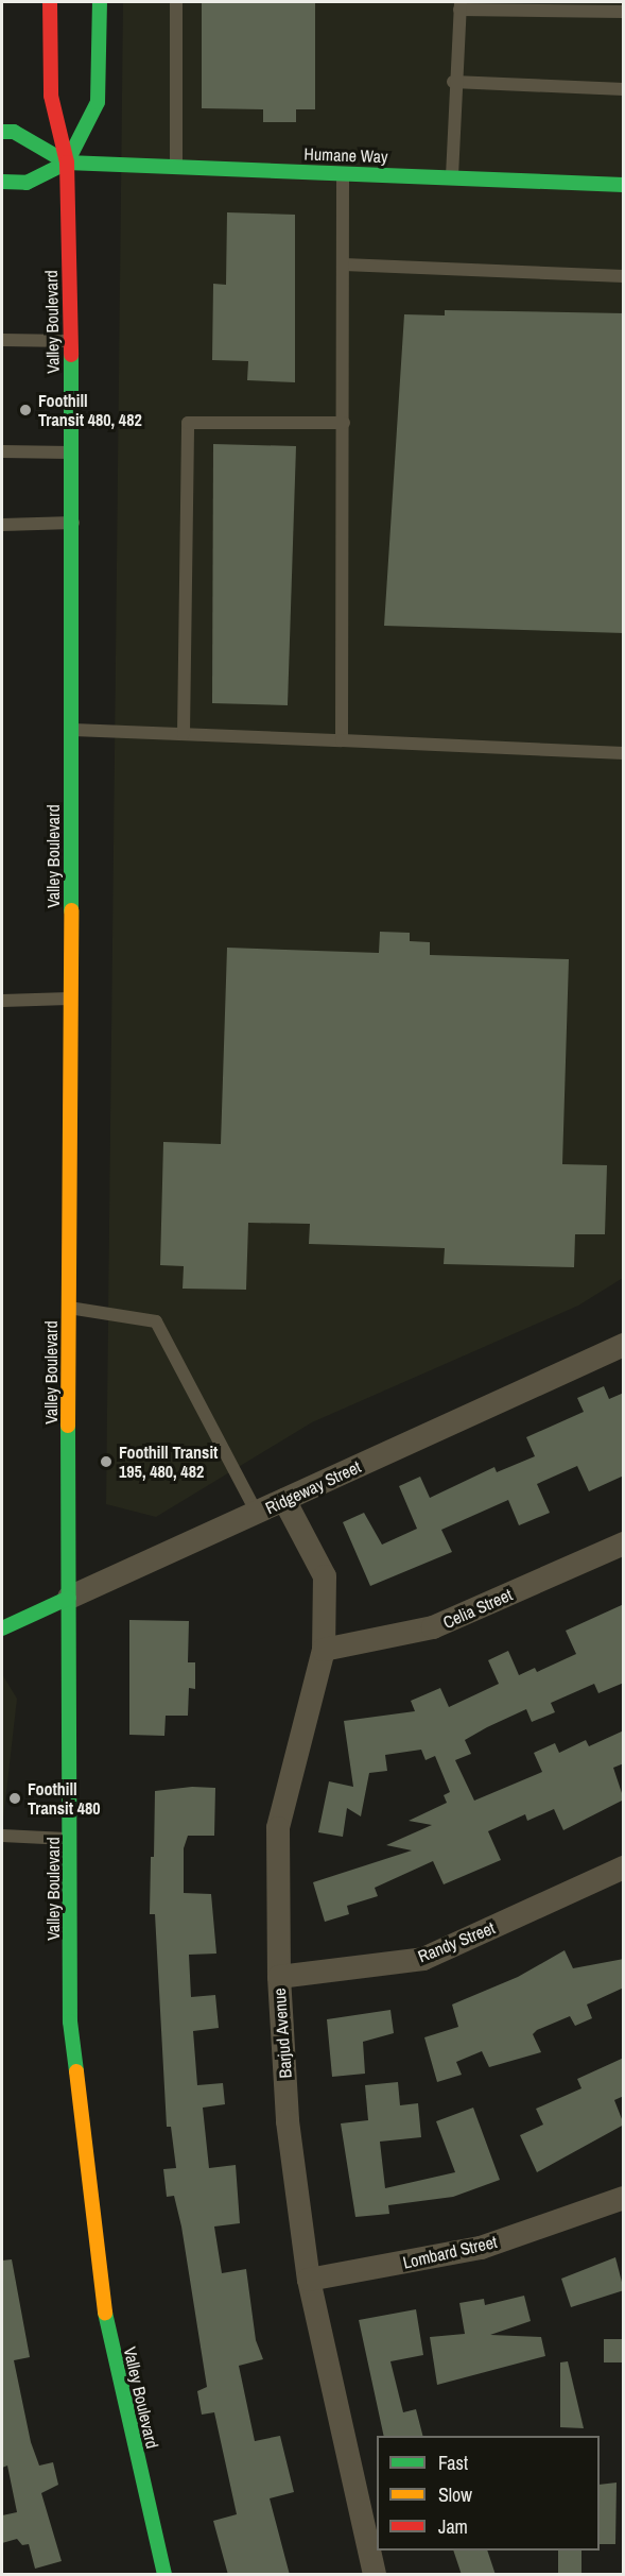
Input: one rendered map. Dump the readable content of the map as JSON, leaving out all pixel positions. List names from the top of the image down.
{
  "streets": {
    "main road": ["Humane Way", "Valley Boulevard", "Ridgeway Street"],
    "street": [
      "Celia Street",
      "Randy Street",
      "Barjud Avenue",
      "Lombard Street"
    ]
  },
  "crossings": [
    ["Humane Way", "Valley Boulevard"],
    ["Valley Boulevard", "Ridgeway Street"],
    ["Ridgeway Street", "Barjud Avenue"],
    ["Celia Street", "Barjud Avenue"],
    ["Randy Street", "Barjud Avenue"],
    ["Barjud Avenue", "Lombard Street"]
  ],
  "places": ["Foothill Transit 480, 482", "Foothill Transit 195, 480, 482", "Foothill Transit 480"],
  "legend": ["Fast", "Slow", "Jam"]
}
